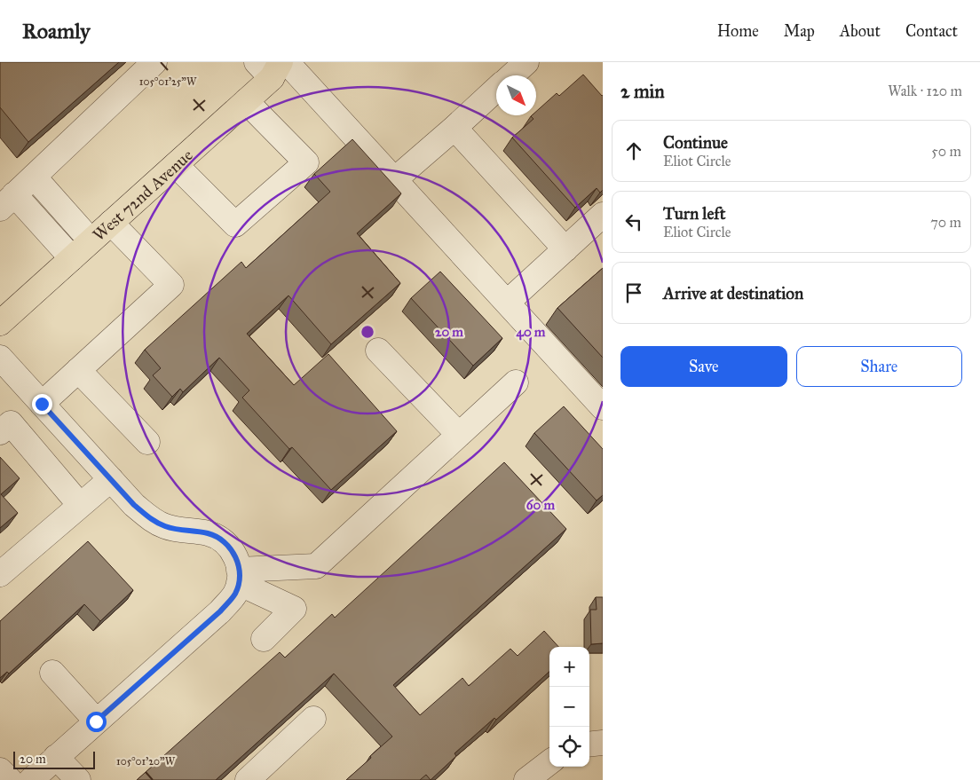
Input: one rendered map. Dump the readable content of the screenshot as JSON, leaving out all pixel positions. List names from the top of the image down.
{
  "streets": {
    "main road": ["West 72nd Avenue"]
  },
  "scale_bar": "20 m",
  "north": "bottom right",
  "page": {
    "header": "Roamly",
    "nav": [
      "Home",
      "Map",
      "About",
      "Contact"
    ],
    "heading": ["2 min", "Walk · 120 m"],
    "list": [
      ["Continue", "Eliot Circle", "50 m"],
      ["Turn left", "Eliot Circle", "70 m"],
      "Arrive at destination"
    ],
    "buttons": ["Save", "Share"],
    "map_buttons": ["+", "−"],
    "scale": "20 m"
  },
  "coordinates": ["105°01'25\"W", "105°01'20\"W"],
  "rings": ["20 m", "40 m", "60 m"]
}
